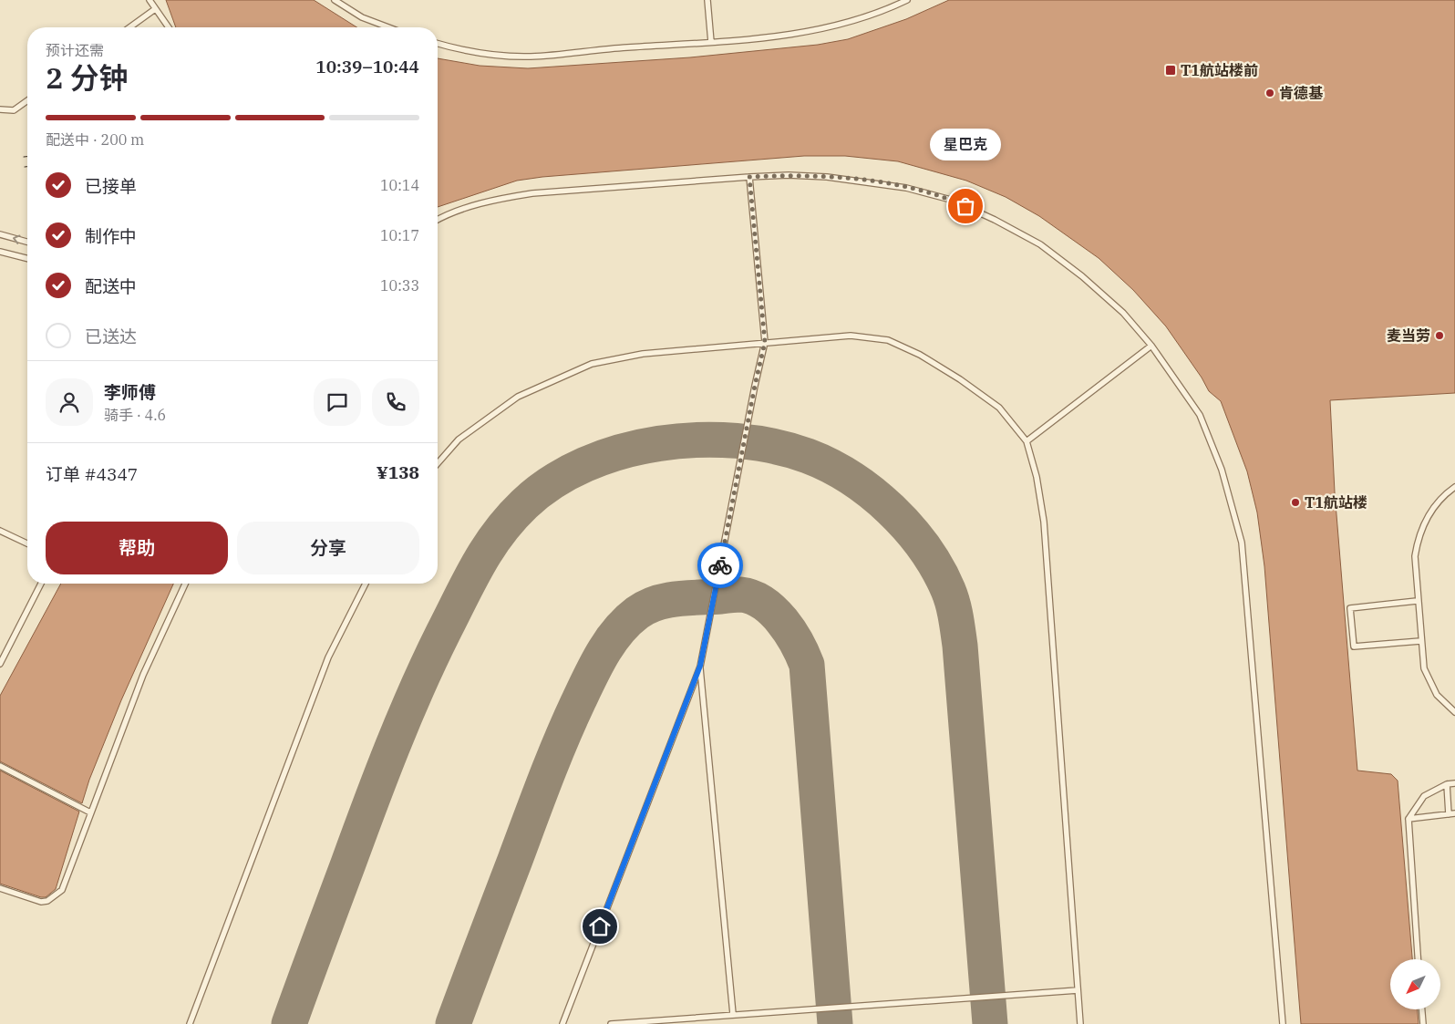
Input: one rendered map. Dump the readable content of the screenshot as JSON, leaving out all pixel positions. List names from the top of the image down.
{
  "places": {
    "transit": ["T1航站楼前"],
    "other": [
      "肯德基",
      "星巴克",
      "麦当劳",
      "T1航站楼"
    ]
  },
  "north": "bottom left",
  "page": {
    "heading": ["2 分钟", "预计还需", "10:39–10:44"],
    "panel": [
      "李师傅",
      "骑手 · 4.6",
      "订单 #4347",
      "¥138"
    ],
    "bar": "配送中 · 200 m",
    "bubble": "星巴克",
    "list": [
      ["已接单", "10:14"],
      ["制作中", "10:17"],
      ["配送中", "10:33"],
      "已送达"
    ],
    "buttons": ["帮助", "分享"]
  }
}
